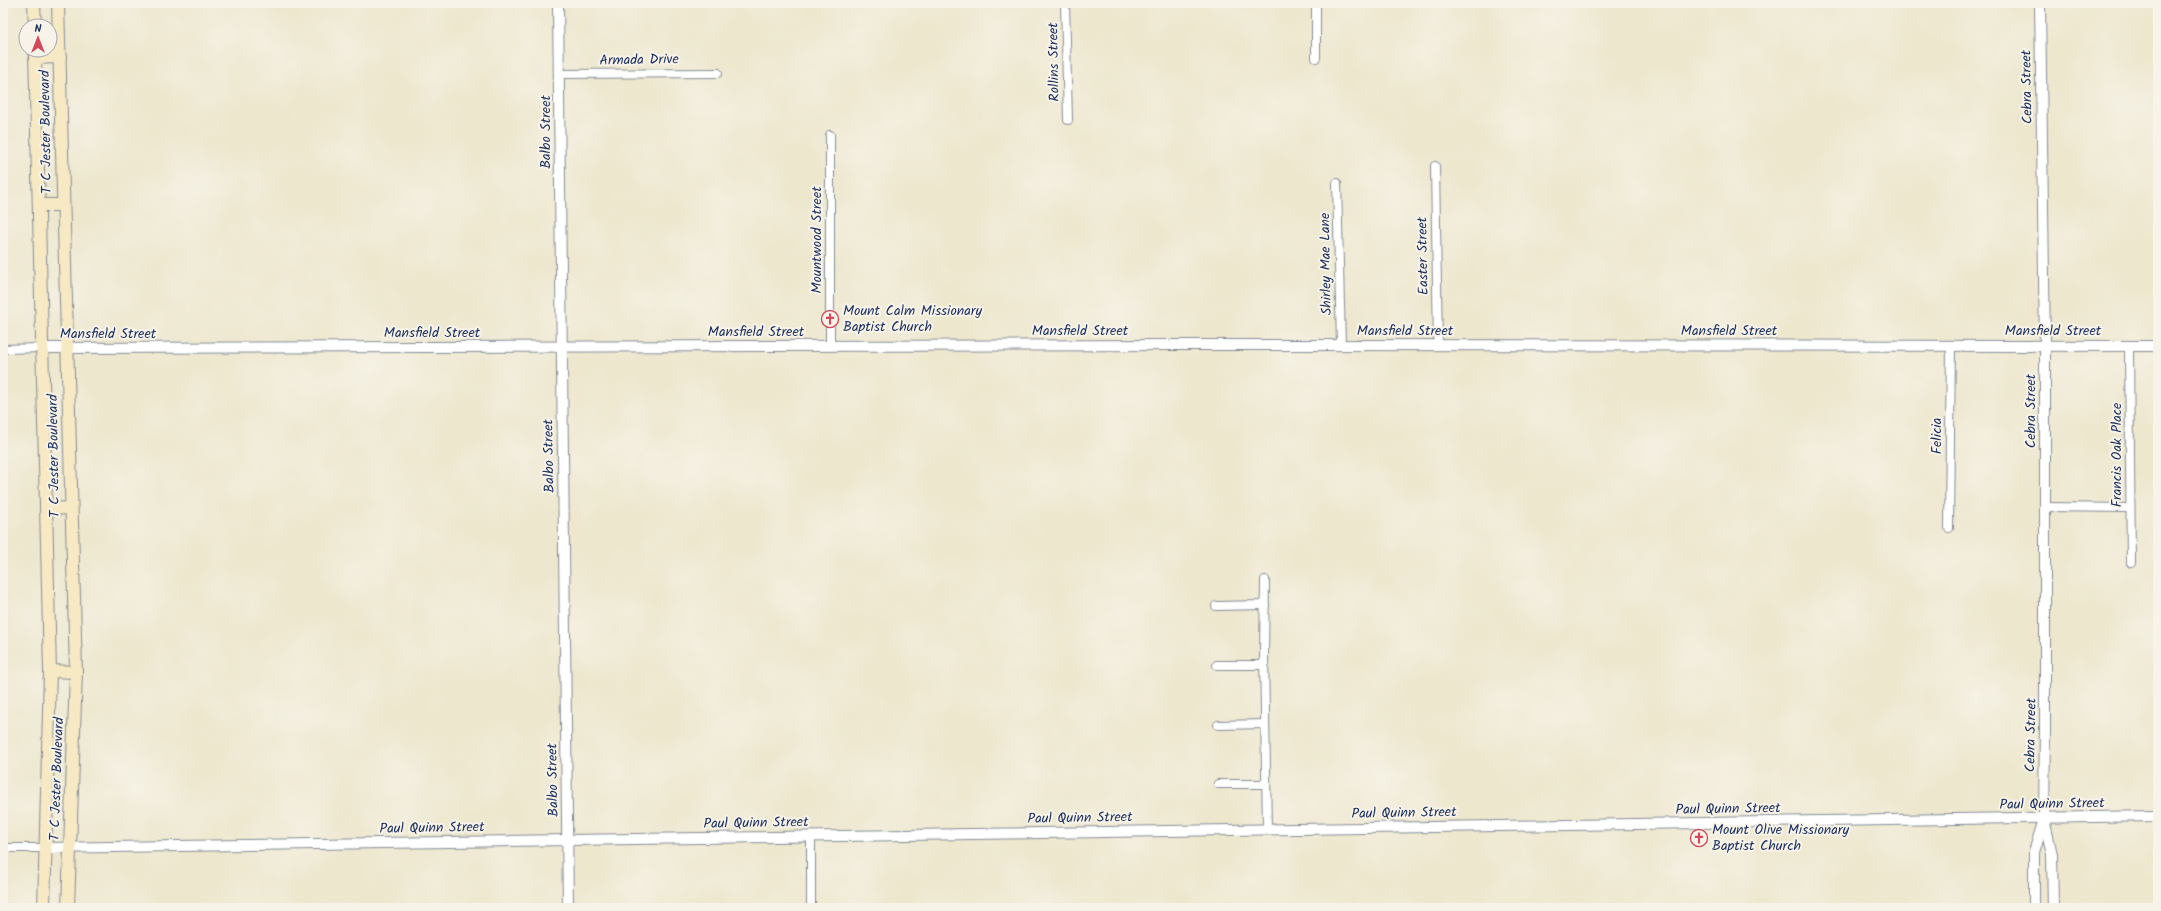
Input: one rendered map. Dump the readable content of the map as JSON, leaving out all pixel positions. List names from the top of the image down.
{
  "streets": {
    "main road": ["T C Jester Boulevard"],
    "street": [
      "Armada Drive",
      "Rollins Street",
      "Cebra Street",
      "Balbo Street",
      "Mountwood Street",
      "Easter Street",
      "Shirley Mae Lane",
      "Mansfield Street",
      "Felicia",
      "Francis Oak Place",
      "Paul Quinn Street"
    ]
  },
  "crossings": [
    ["Armada Drive", "Balbo Street"],
    ["Cebra Street", "Mansfield Street"],
    ["Cebra Street", "Paul Quinn Street"],
    ["T C Jester Boulevard", "Mansfield Street"],
    ["T C Jester Boulevard", "Paul Quinn Street"],
    ["Balbo Street", "Mansfield Street"],
    ["Balbo Street", "Paul Quinn Street"],
    ["Mountwood Street", "Mansfield Street"],
    ["Easter Street", "Mansfield Street"],
    ["Shirley Mae Lane", "Mansfield Street"],
    ["Mansfield Street", "Felicia"],
    ["Mansfield Street", "Francis Oak Place"]
  ],
  "places": {
    "church": ["Mount Calm Missionary Baptist Church", "Mount Olive Missionary Baptist Church"]
  },
  "north": "top"
}
